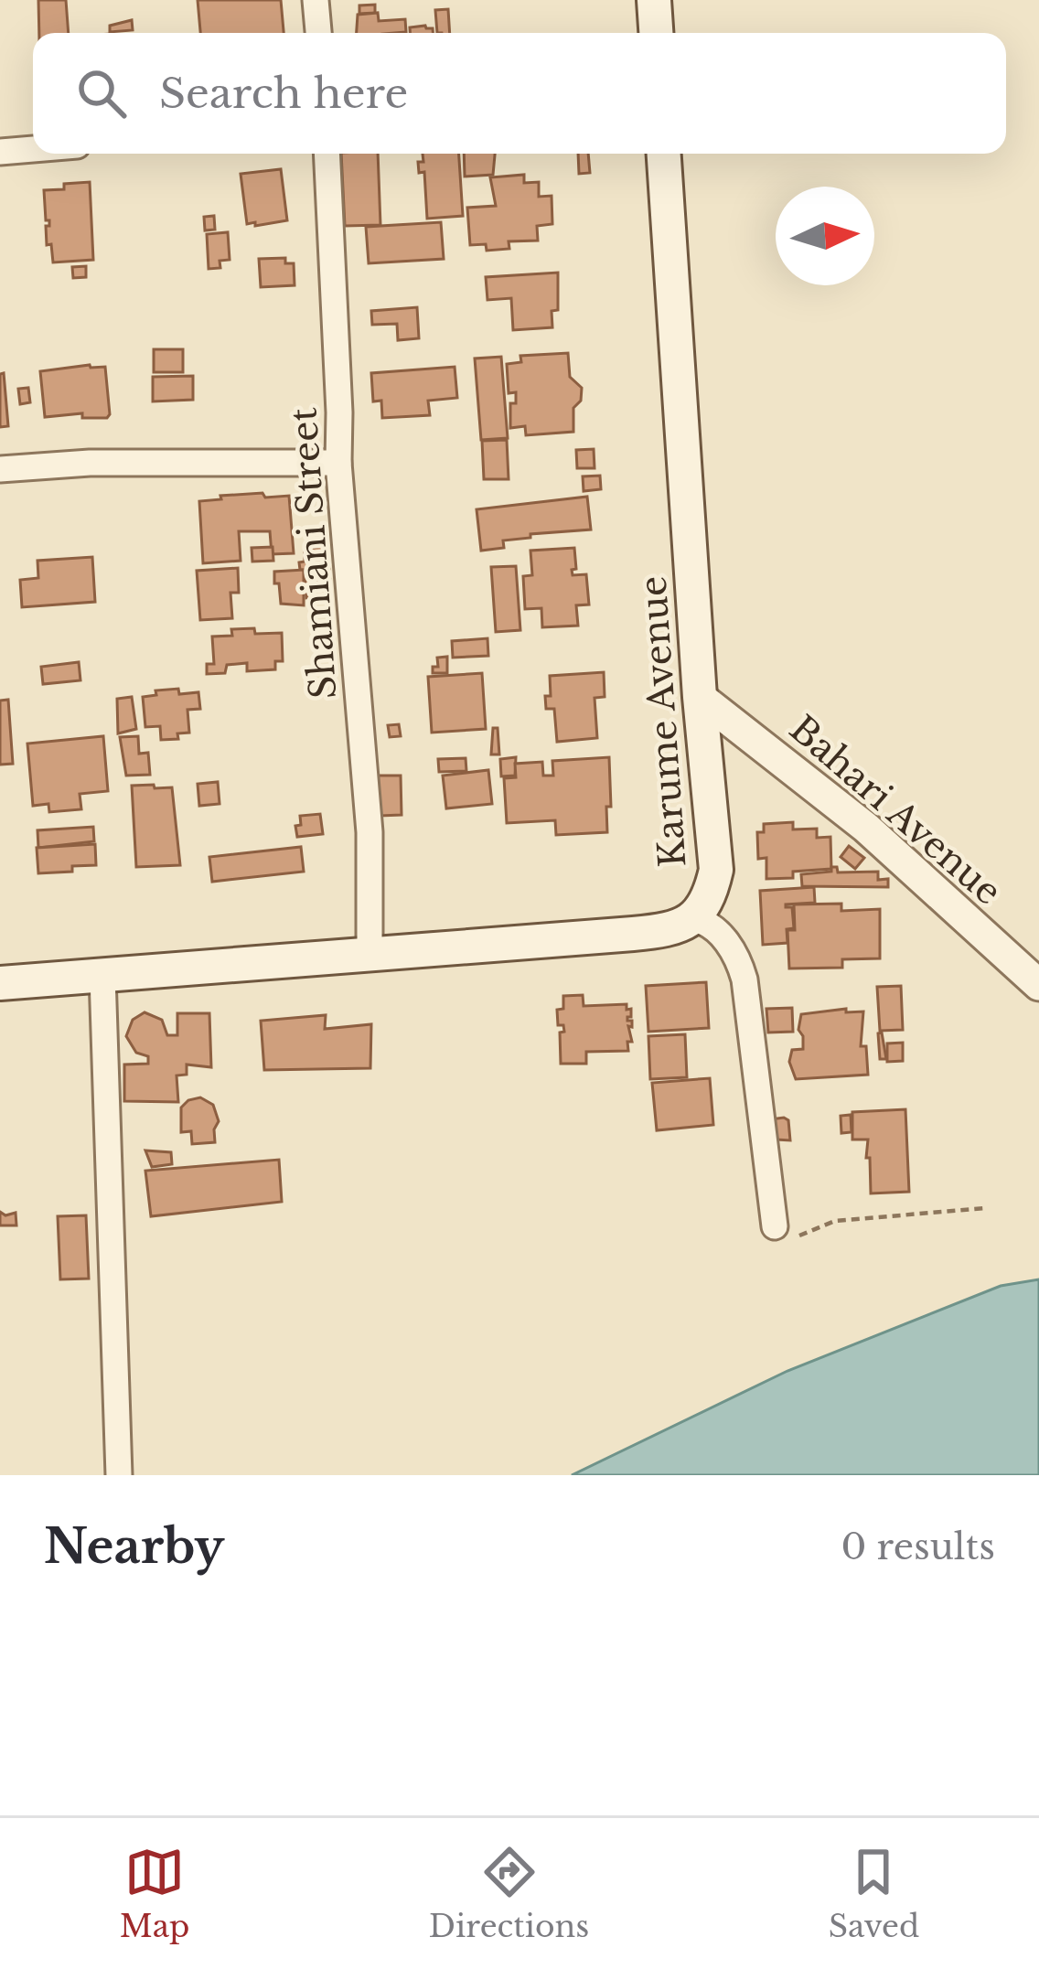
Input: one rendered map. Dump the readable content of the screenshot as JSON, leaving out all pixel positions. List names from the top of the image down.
{
  "streets": {
    "main road": ["Karume Avenue"],
    "street": ["Shamiani Street", "Bahari Avenue"]
  },
  "crossings": [
    ["Shamiani Street", "Karume Avenue"],
    ["Karume Avenue", "Bahari Avenue"]
  ],
  "north": "right",
  "page": {
    "search": "Search here",
    "heading": ["Nearby", "0 results"],
    "nav": ["Map", "Directions", "Saved"]
  }
}
